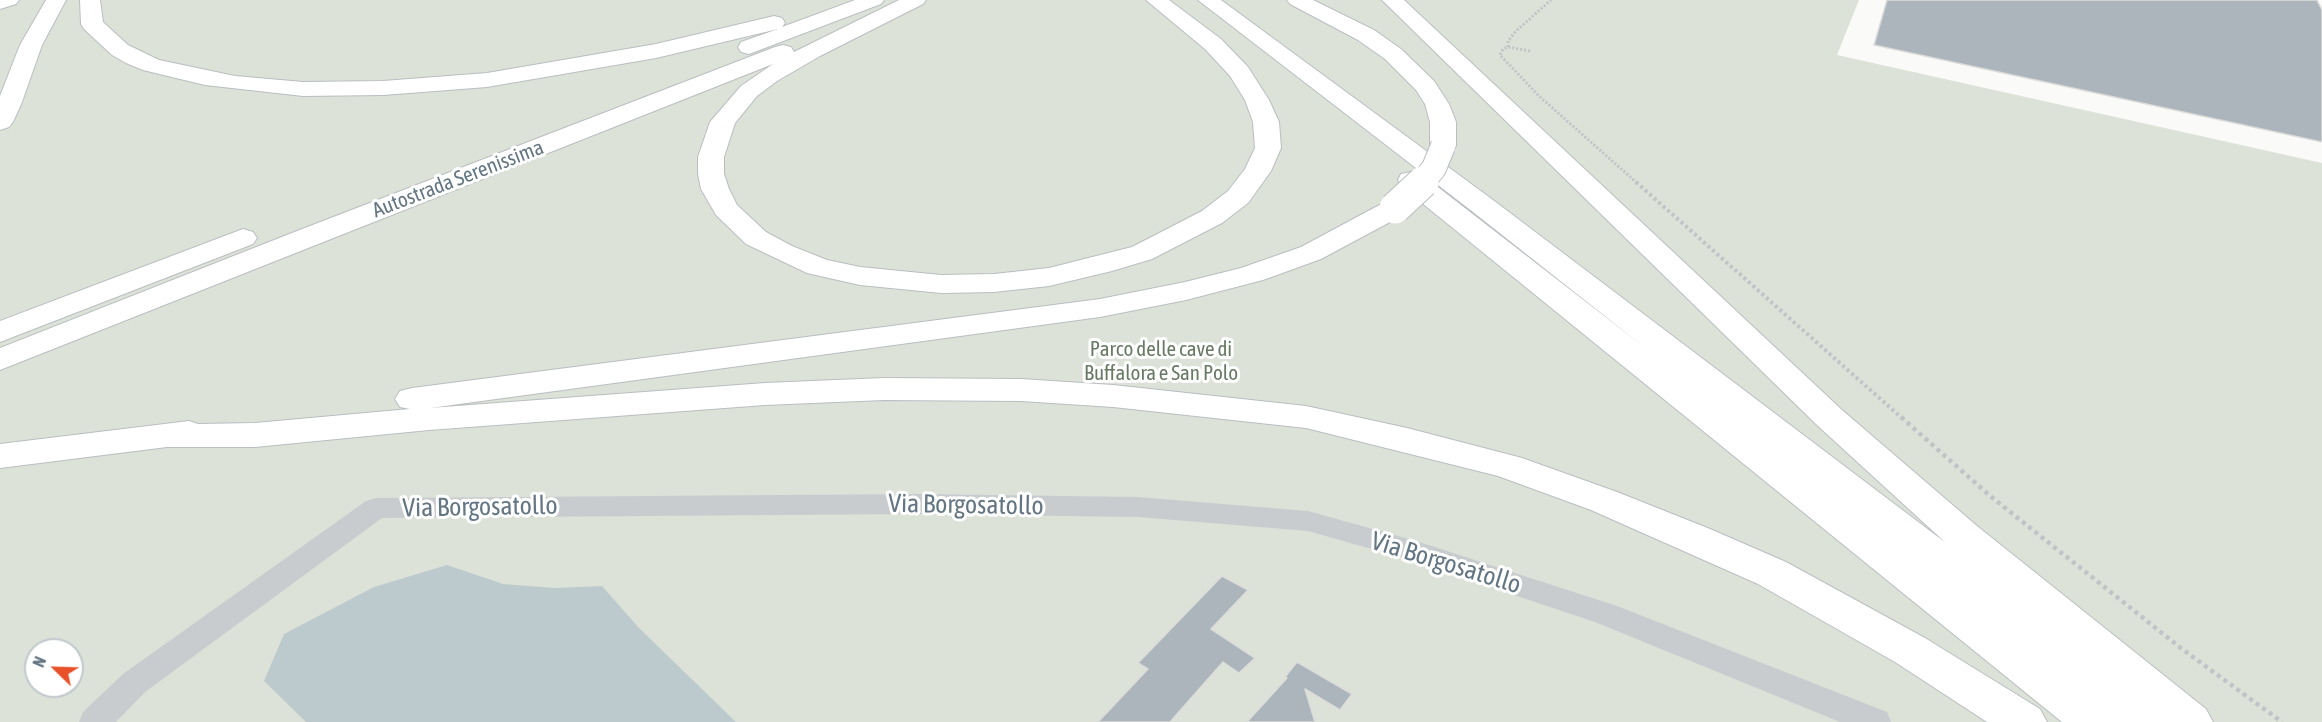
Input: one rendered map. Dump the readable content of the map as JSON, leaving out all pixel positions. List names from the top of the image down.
{
  "streets": {
    "highway": ["Autostrada Serenissima"],
    "street": ["Via Borgosatollo"]
  },
  "parks": ["Parco delle cave di Buffalora e San Polo"],
  "north": "top left"
}
